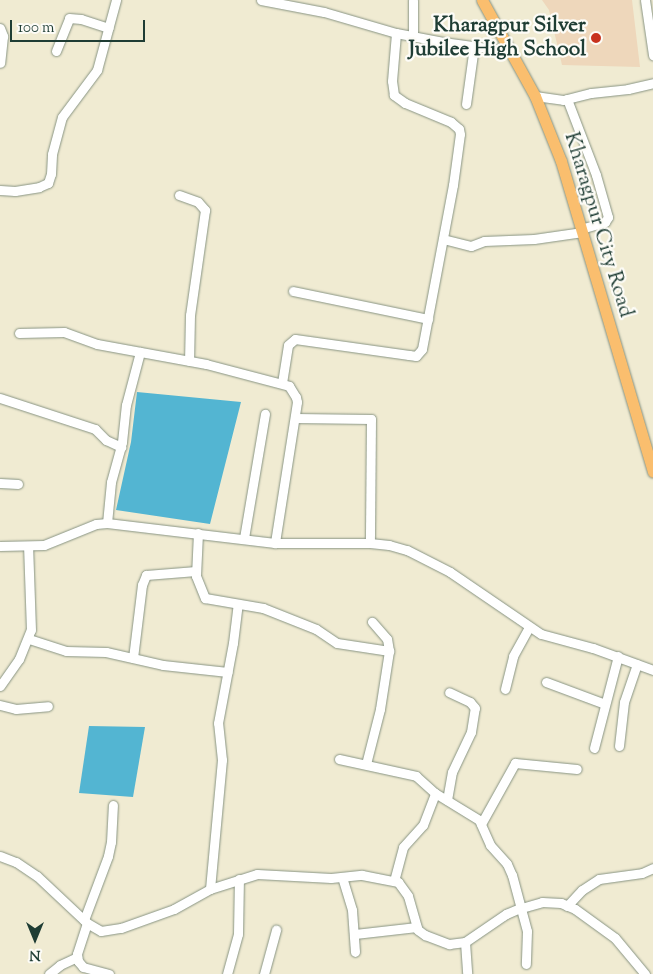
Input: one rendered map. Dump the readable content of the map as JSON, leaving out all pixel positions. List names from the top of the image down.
{
  "streets": {
    "main road": ["Kharagpur City Road"]
  },
  "places": ["Kharagpur Silver Jubilee High School"],
  "scale_bar": "100 m",
  "north": "bottom"
}
